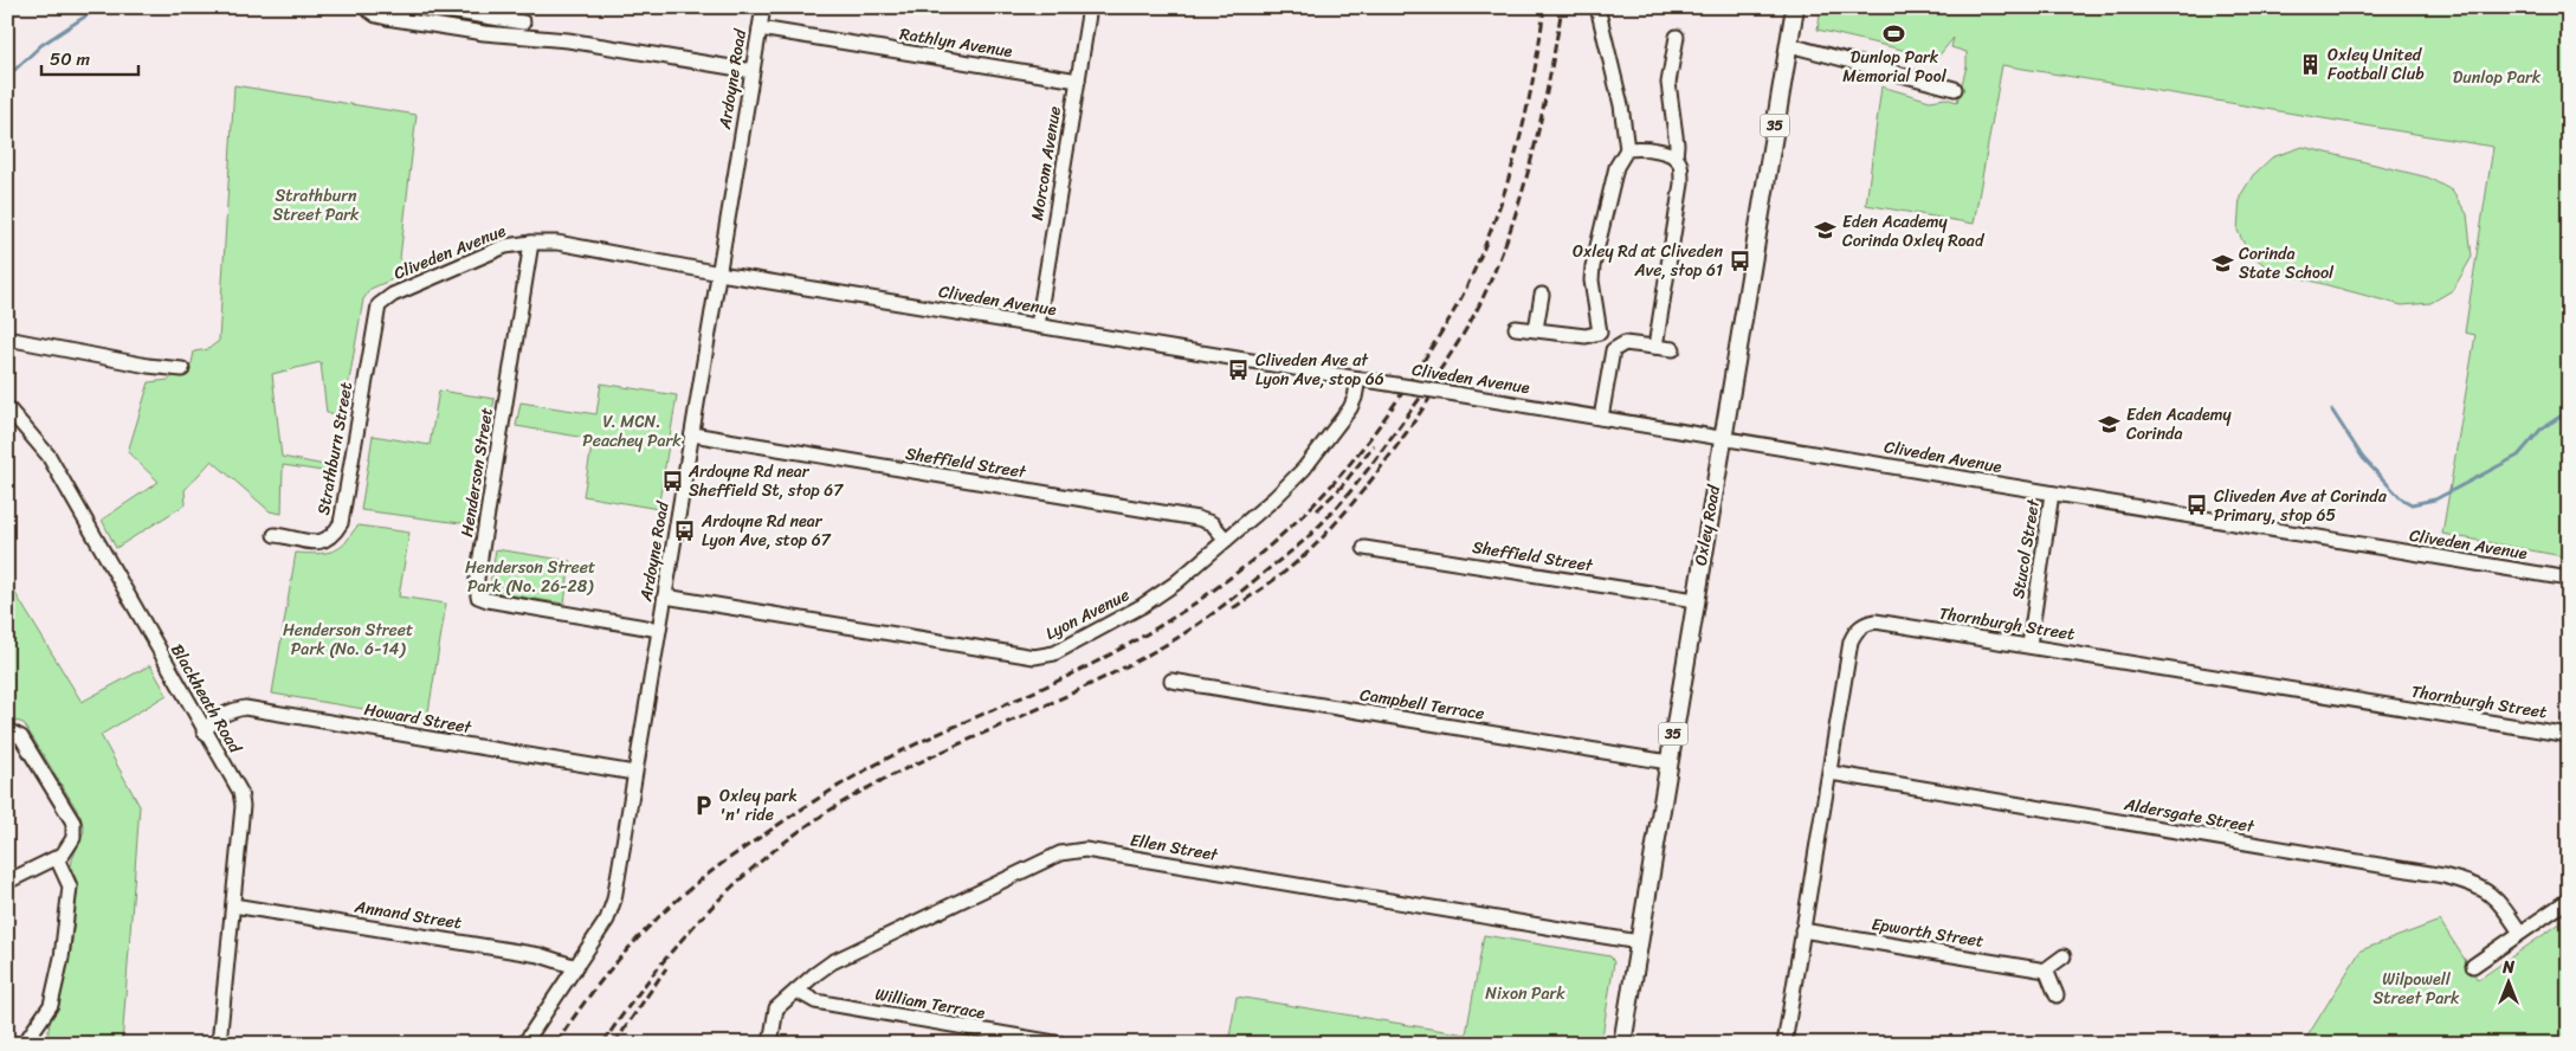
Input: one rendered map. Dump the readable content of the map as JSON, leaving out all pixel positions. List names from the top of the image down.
{
  "streets": {
    "main road": ["35", "Oxley Road"],
    "street": [
      "Rathlyn Avenue",
      "Ardoyne Road",
      "Morcom Avenue",
      "Cliveden Avenue",
      "Strathburn Street",
      "Sheffield Street",
      "Henderson Street",
      "Stucol Street",
      "Lyon Avenue",
      "Thornburgh Street",
      "Blackheath Road",
      "Campbell Terrace",
      "Howard Street",
      "Aldersgate Street",
      "Ellen Street",
      "Annand Street",
      "Epworth Street",
      "William Terrace"
    ]
  },
  "crossings": [
    ["Rathlyn Avenue", "Ardoyne Road"],
    ["Rathlyn Avenue", "Morcom Avenue"],
    ["Ardoyne Road", "Cliveden Avenue"],
    ["Ardoyne Road", "Sheffield Street"],
    ["Ardoyne Road", "Henderson Street"],
    ["Ardoyne Road", "Lyon Avenue"],
    ["Ardoyne Road", "Howard Street"],
    ["Ardoyne Road", "Annand Street"],
    ["Morcom Avenue", "Cliveden Avenue"],
    ["Cliveden Avenue", "Strathburn Street"],
    ["Cliveden Avenue", "Henderson Street"],
    ["Cliveden Avenue", "Oxley Road"],
    ["Cliveden Avenue", "Stucol Street"],
    ["Cliveden Avenue", "Lyon Avenue"],
    ["Sheffield Street", "Oxley Road"],
    ["Sheffield Street", "Lyon Avenue"],
    ["Oxley Road", "Campbell Terrace"],
    ["Oxley Road", "Ellen Street"],
    ["Stucol Street", "Thornburgh Street"],
    ["Thornburgh Street", "Aldersgate Street"],
    ["Thornburgh Street", "Epworth Street"],
    ["Blackheath Road", "Howard Street"],
    ["Blackheath Road", "Annand Street"],
    ["Ellen Street", "William Terrace"]
  ],
  "parks": [
    "Dunlop Park",
    "Strathburn Street Park",
    "V. MCN. Peachey Park",
    "Henderson Street Park (No. 26-28)",
    "Henderson Street Park (No. 6-14)",
    "Wilpowell Street Park",
    "Nixon Park"
  ],
  "places": {
    "sports": ["Dunlop Park Memorial Pool"],
    "building": ["Oxley United Football Club"],
    "school or university": ["Eden Academy Corinda Oxley Road", "Corinda State School", "Eden Academy Corinda"],
    "bus stop": [
      "Oxley Rd at Cliveden Ave, stop 61",
      "Cliveden Ave at Lyon Ave, stop 66",
      "Ardoyne Rd near Sheffield St, stop 67",
      "Cliveden Ave at Corinda Primary, stop 65",
      "Ardoyne Rd near Lyon Ave, stop 67"
    ],
    "parking": ["Oxley park 'n' ride"]
  },
  "scale_bar": "50 m",
  "north": "top"
}
